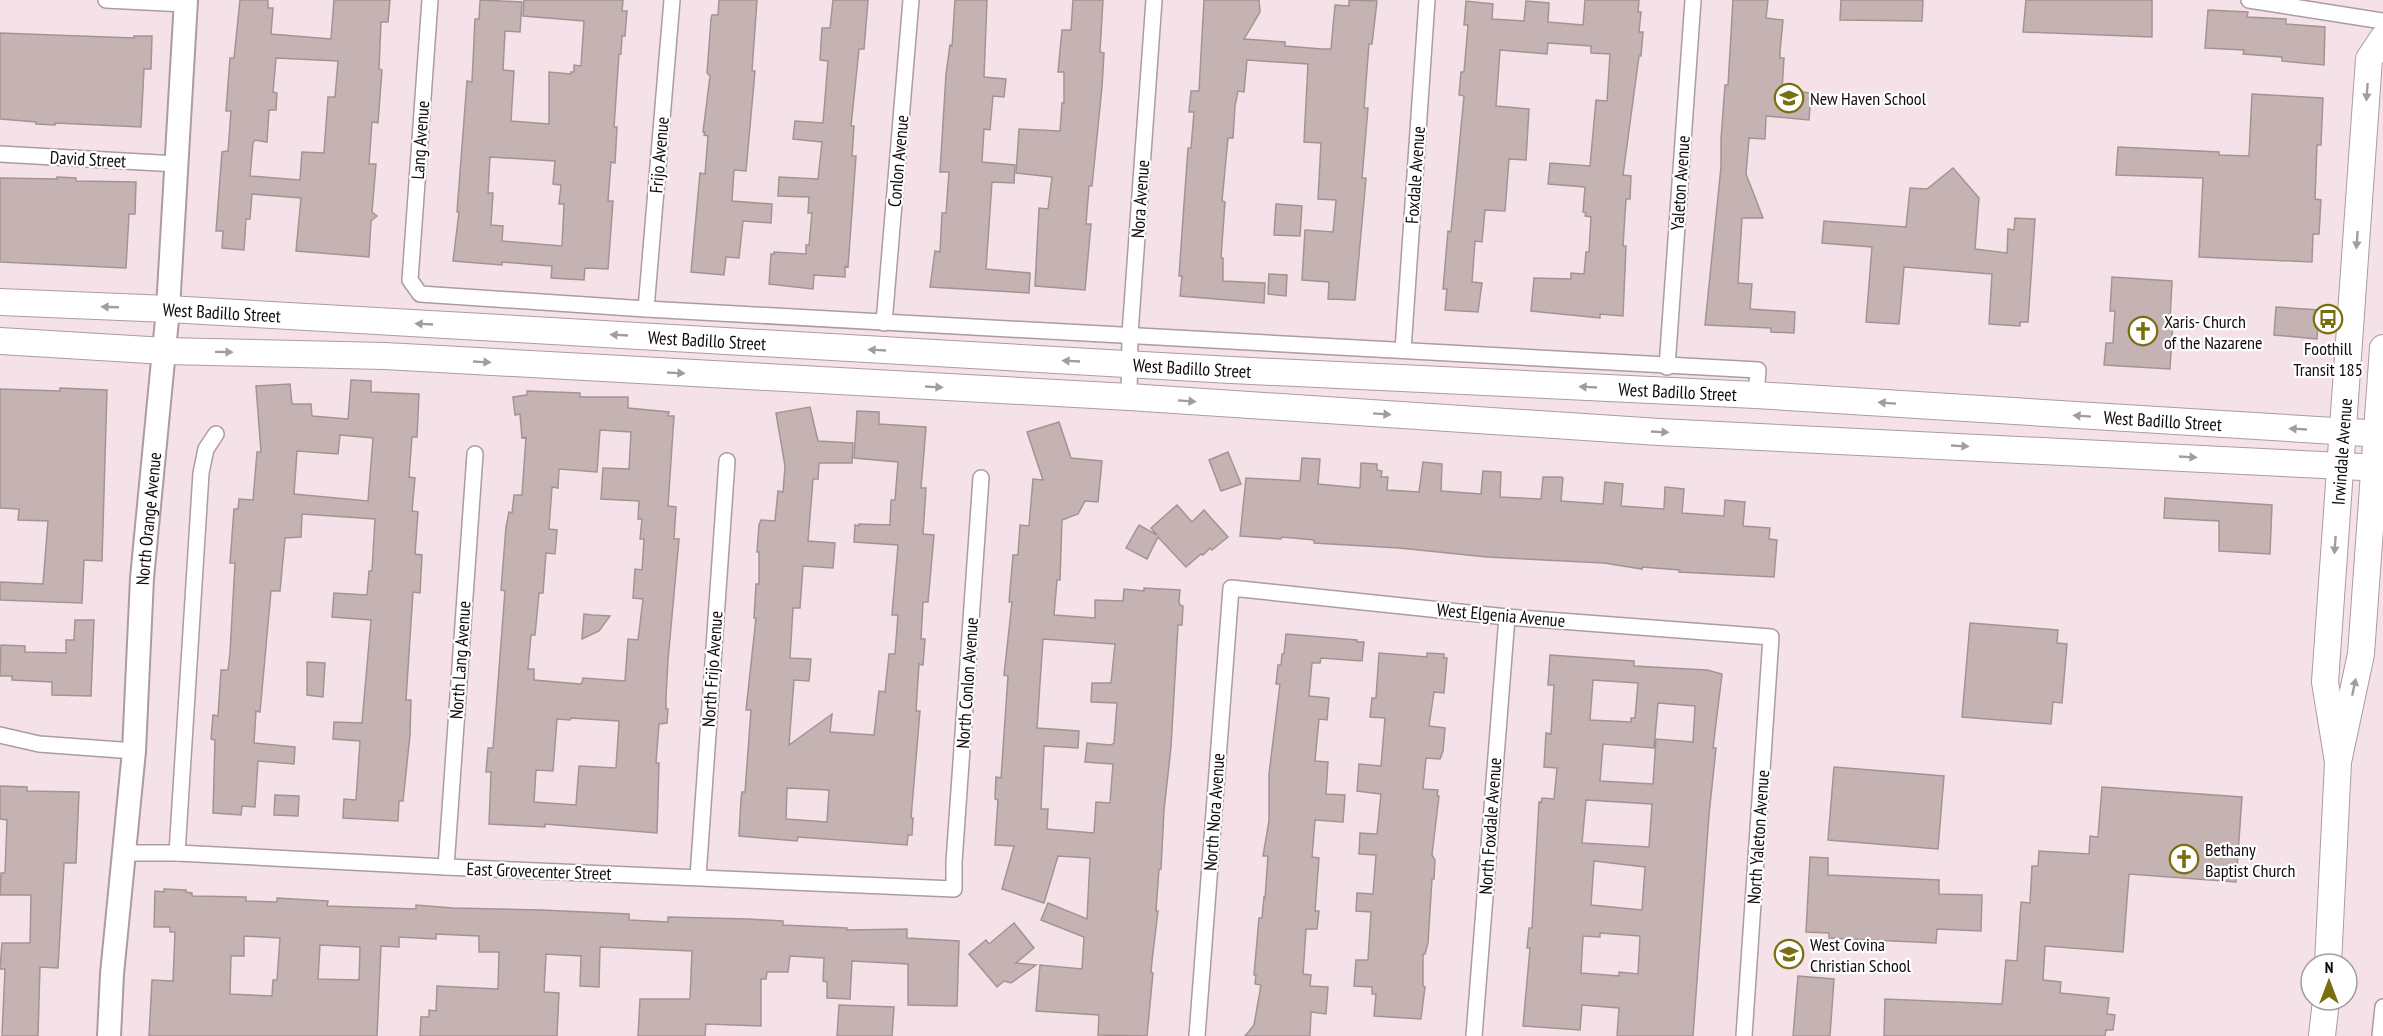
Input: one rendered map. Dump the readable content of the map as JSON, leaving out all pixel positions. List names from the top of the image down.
{
  "streets": {
    "main road": ["West Badillo Street", "Irwindale Avenue"],
    "street": [
      "Lang Avenue",
      "Frijo Avenue",
      "David Street",
      "Conlon Avenue",
      "Foxdale Avenue",
      "Yaleton Avenue",
      "Nora Avenue",
      "North Orange Avenue",
      "West Elgenia Avenue",
      "North Lang Avenue",
      "North Frijo Avenue",
      "North Conlon Avenue",
      "North Nora Avenue",
      "North Foxdale Avenue",
      "North Yaleton Avenue",
      "East Grovecenter Street"
    ]
  },
  "crossings": [
    ["Lang Avenue", "Frijo Avenue"],
    ["David Street", "North Orange Avenue"],
    ["Nora Avenue", "West Badillo Street"],
    ["West Badillo Street", "Irwindale Avenue"],
    ["West Badillo Street", "North Orange Avenue"],
    ["North Orange Avenue", "East Grovecenter Street"],
    ["West Elgenia Avenue", "North Nora Avenue"],
    ["West Elgenia Avenue", "North Foxdale Avenue"],
    ["West Elgenia Avenue", "North Yaleton Avenue"],
    ["North Lang Avenue", "East Grovecenter Street"],
    ["North Frijo Avenue", "East Grovecenter Street"],
    ["North Conlon Avenue", "East Grovecenter Street"]
  ],
  "places": {
    "school or university": ["New Haven School", "West Covina Christian School"],
    "bus stop": ["Foothill Transit 185"],
    "church": ["Xaris- Church of the Nazarene", "Bethany Baptist Church"]
  },
  "north": "top"
}
